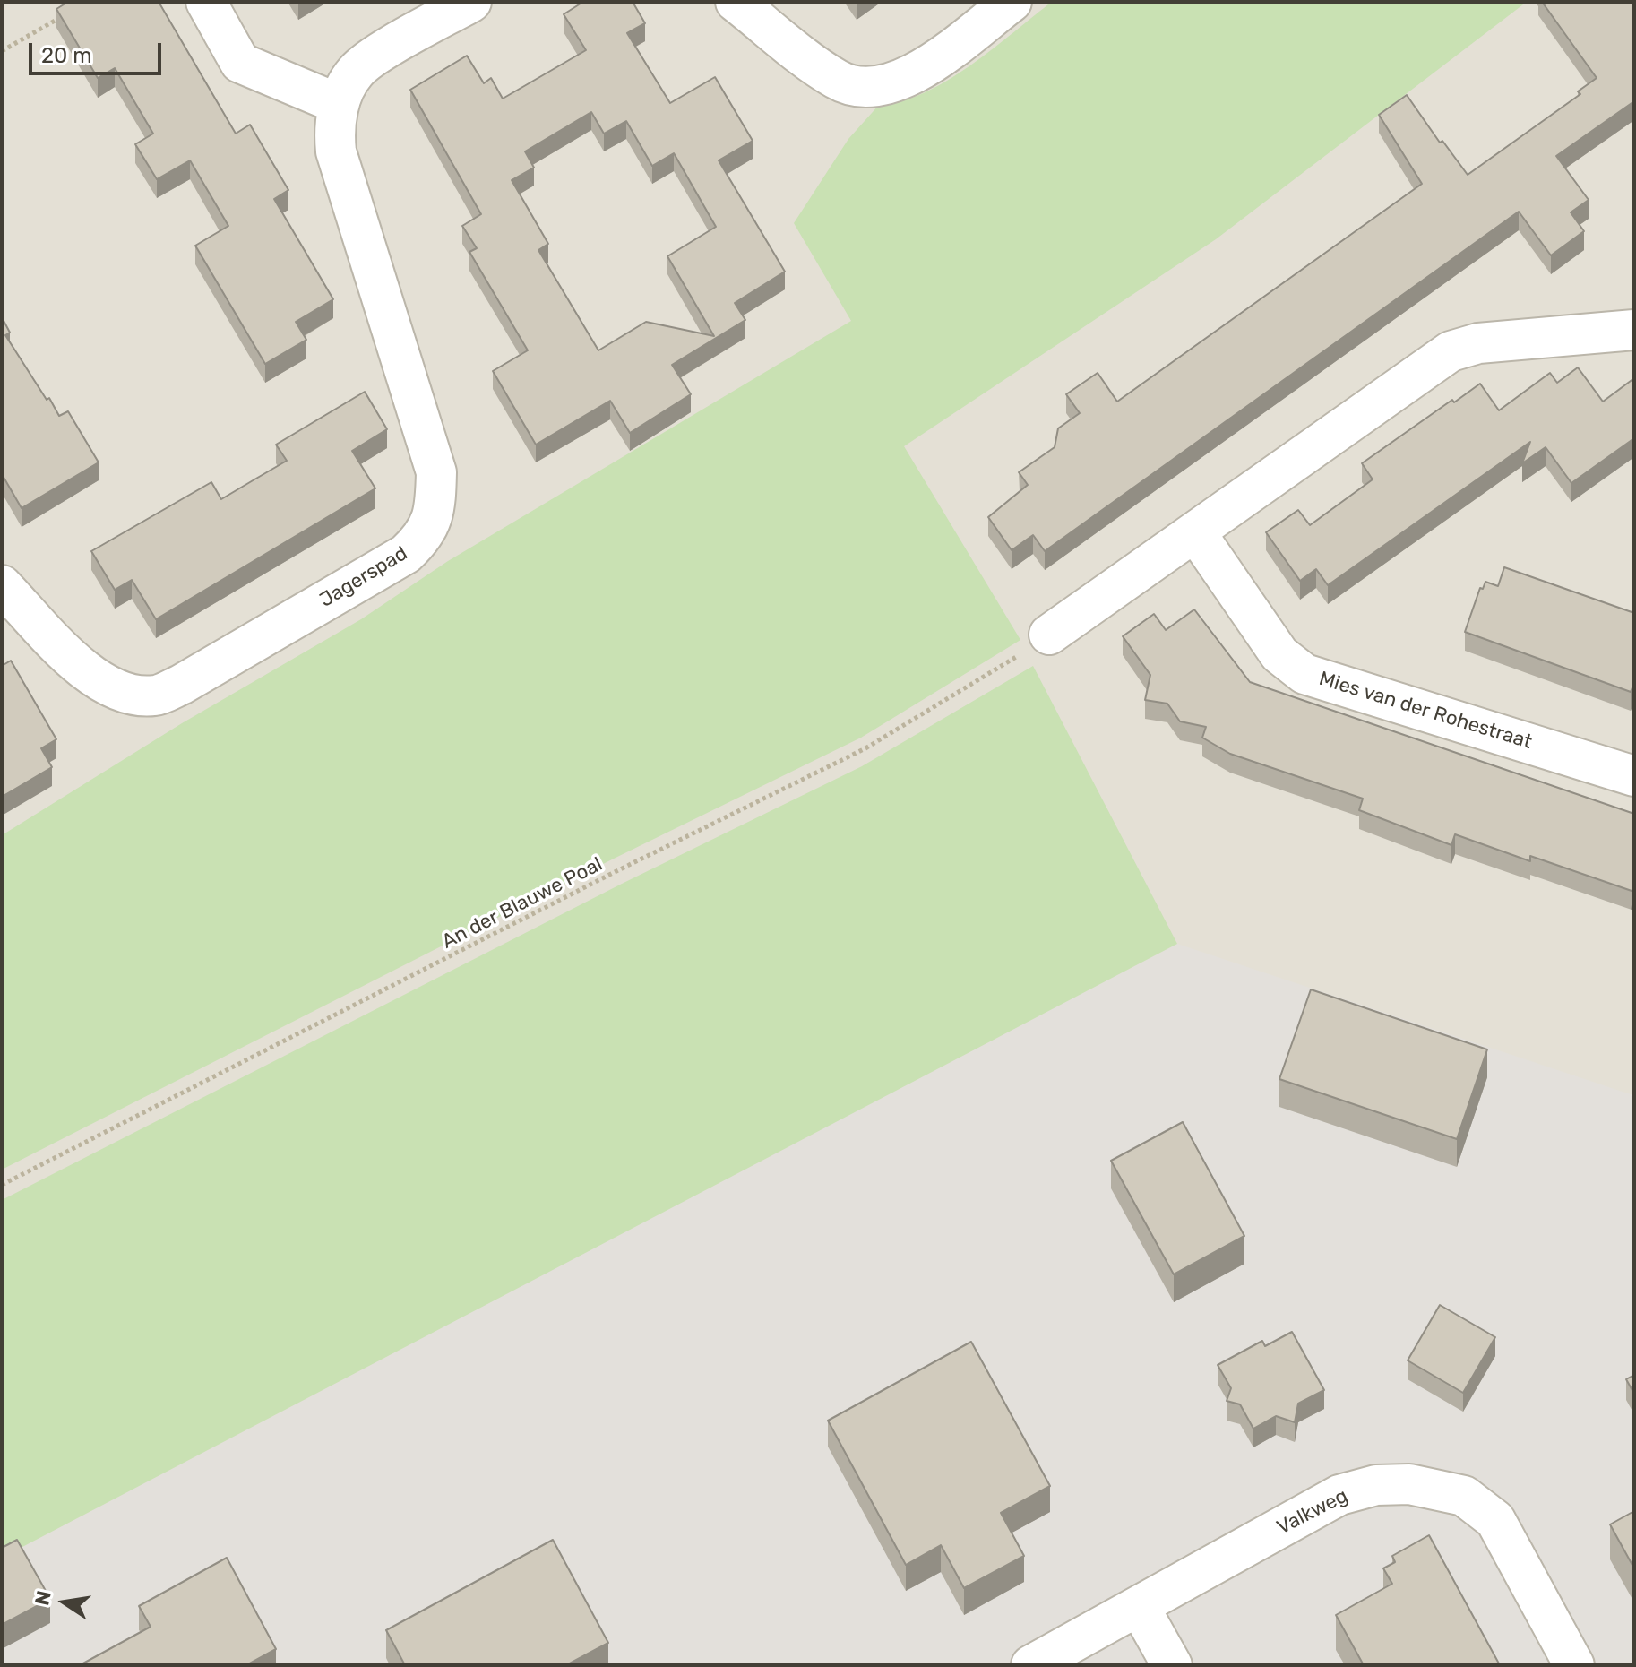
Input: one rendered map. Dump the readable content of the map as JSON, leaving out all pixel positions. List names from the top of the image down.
{
  "streets": {
    "street": ["Jagerspad", "Mies van der Rohestraat", "Valkweg"],
    "path": ["An der Blauwe Poal"]
  },
  "scale_bar": "20 m",
  "north": "left"
}
